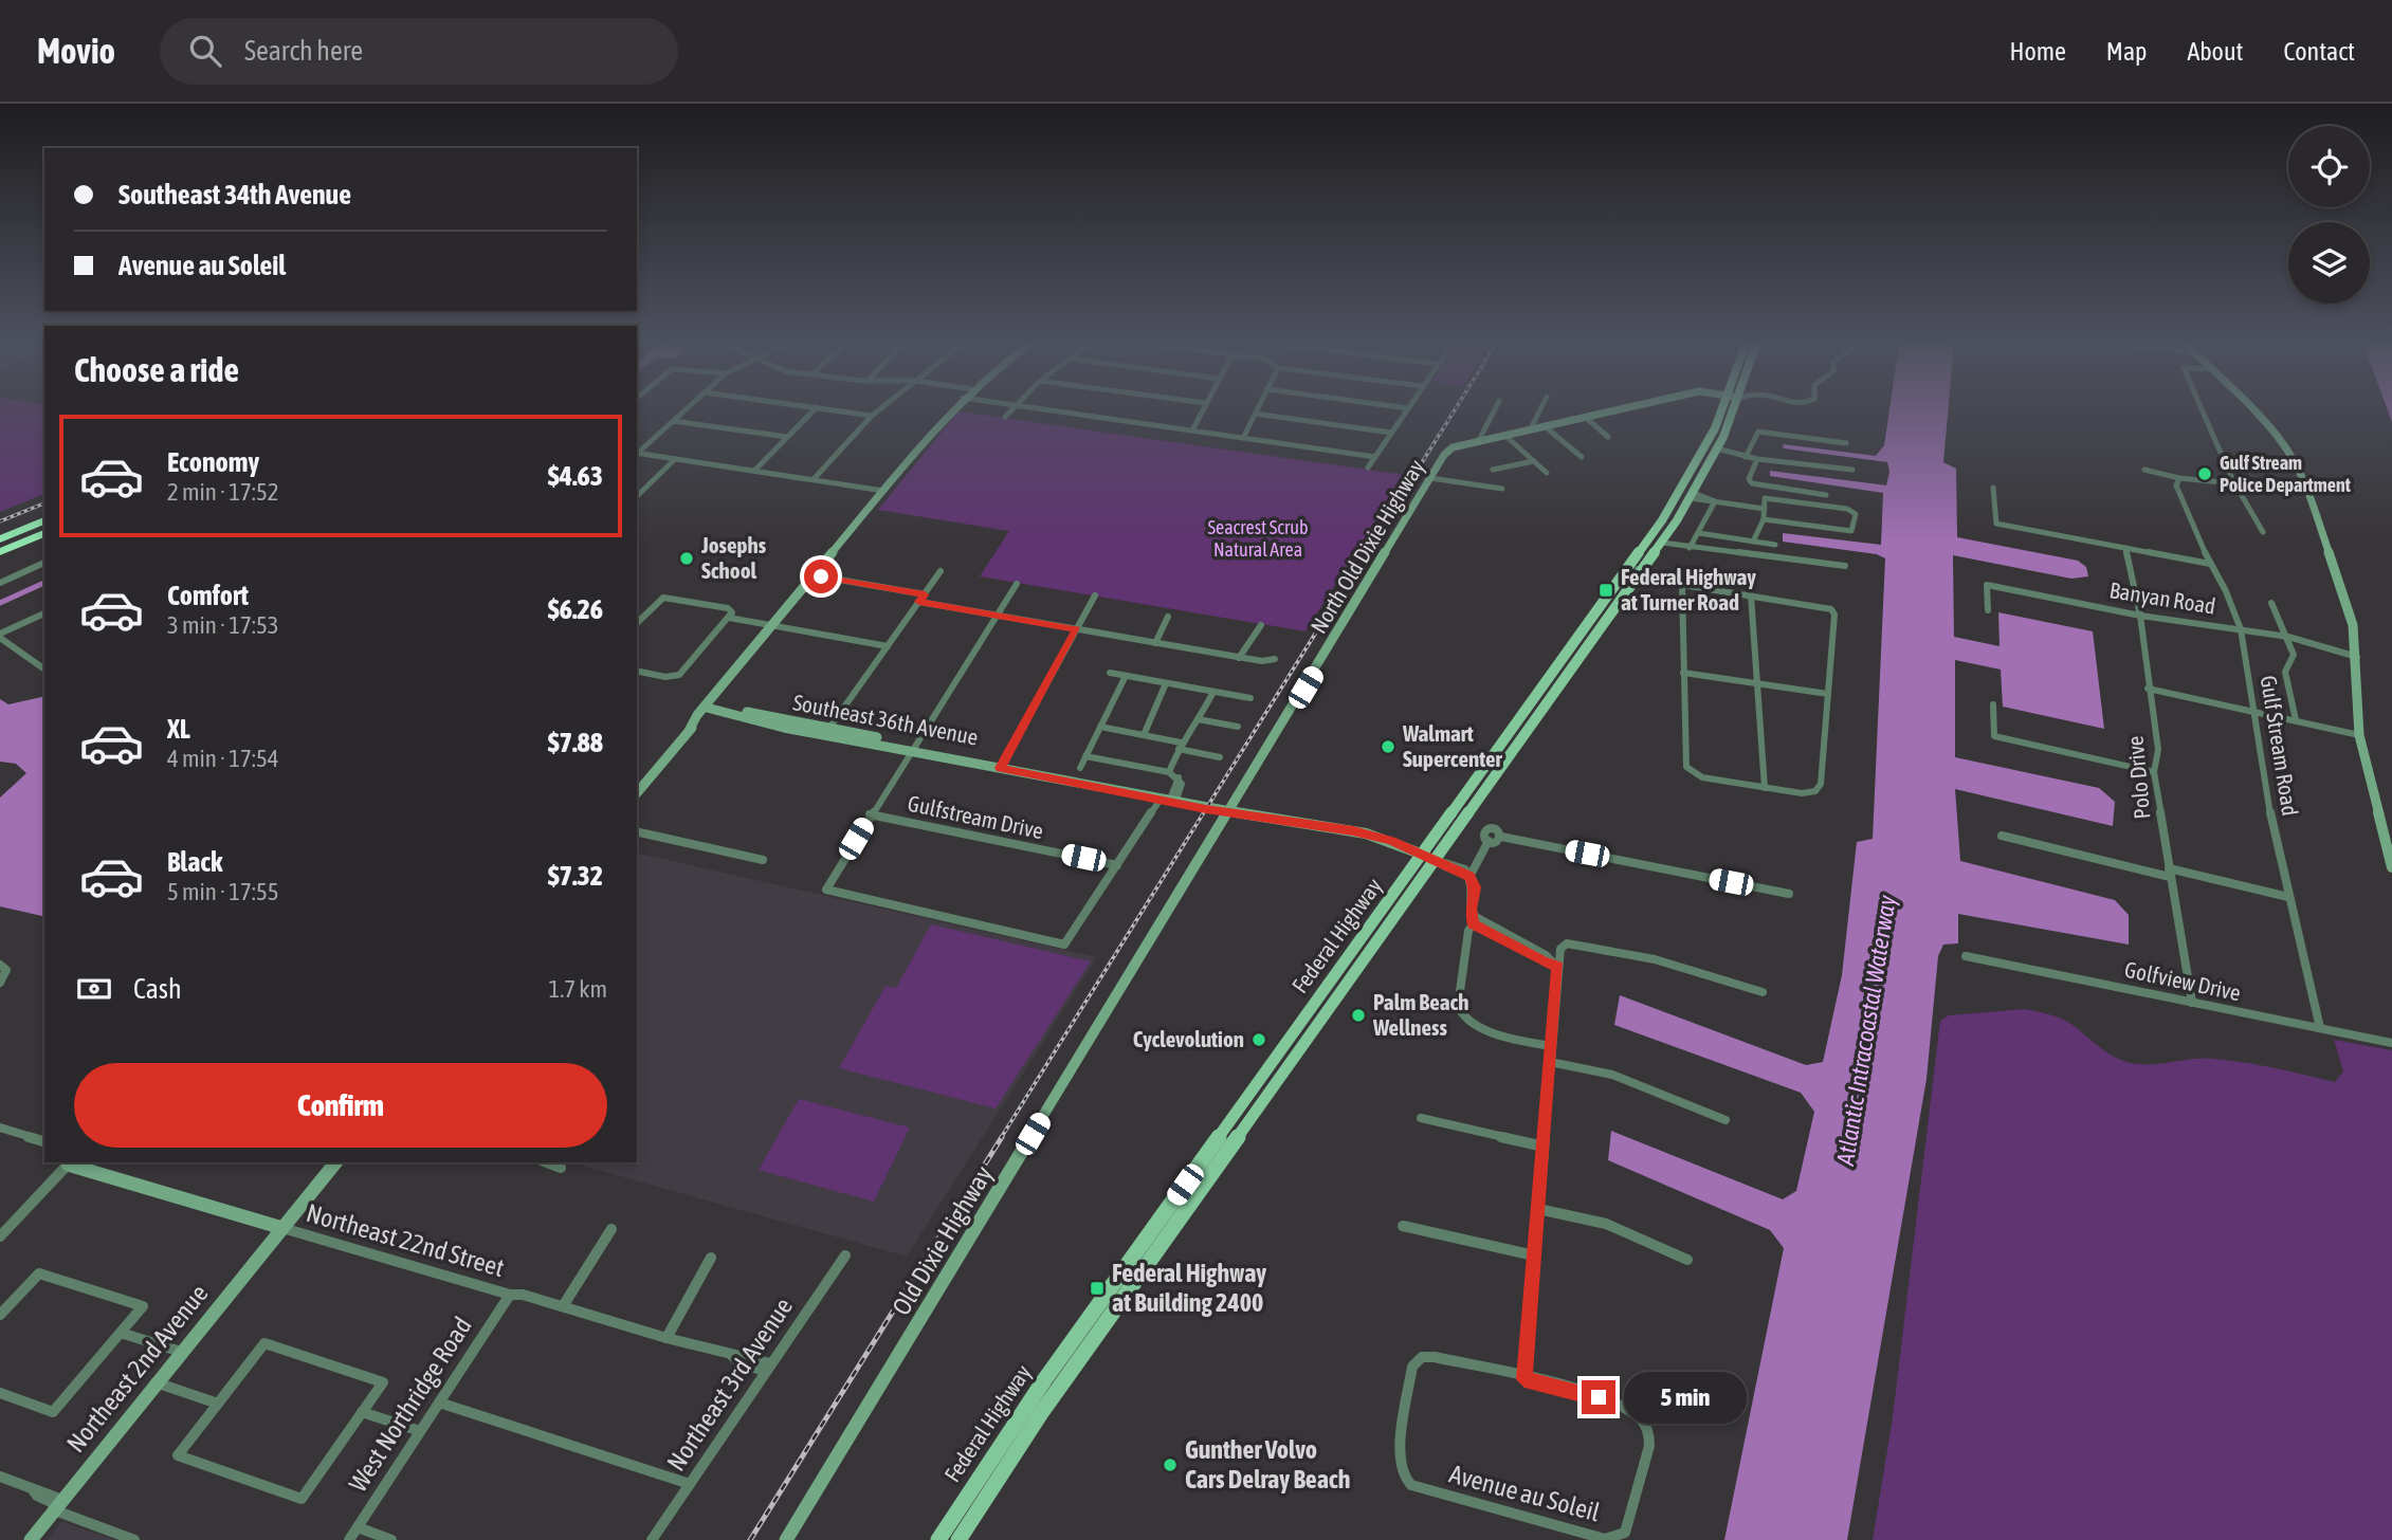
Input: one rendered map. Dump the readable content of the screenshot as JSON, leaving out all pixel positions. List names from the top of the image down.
{
  "streets": {
    "main road": ["Federal Highway"],
    "street": [
      "North Old Dixie Highway",
      "Banyan Road",
      "Southeast 36th Avenue",
      "Gulf Stream Road",
      "Polo Drive",
      "Gulfstream Drive",
      "Golfview Drive",
      "Northeast 22nd Street",
      "Old Dixie Highway",
      "Northeast 2nd Avenue",
      "Northeast 3rd Avenue",
      "West Northridge Road",
      "Avenue au Soleil"
    ]
  },
  "crossings": [
    ["North Old Dixie Highway", "Southeast 36th Avenue"],
    ["North Old Dixie Highway", "Old Dixie Highway"],
    ["Banyan Road", "Gulf Stream Road"],
    ["Banyan Road", "Polo Drive"],
    ["Southeast 36th Avenue", "Federal Highway"],
    ["Southeast 36th Avenue", "Old Dixie Highway"],
    ["Gulf Stream Road", "Golfview Drive"],
    ["Polo Drive", "Golfview Drive"],
    ["Northeast 22nd Street", "Northeast 2nd Avenue"],
    ["Northeast 22nd Street", "Northeast 3rd Avenue"],
    ["Northeast 22nd Street", "West Northridge Road"]
  ],
  "water": ["Atlantic Intracoastal Waterway"],
  "parks": ["Seacrest Scrub Natural Area"],
  "places": {
    "other": [
      "Gulf Stream Police Department",
      "Josephs School",
      "Walmart Supercenter",
      "Palm Beach Wellness",
      "Cyclevolution",
      "Gunther Volvo Cars Delray Beach"
    ],
    "transit": ["Federal Highway at Turner Road", "Federal Highway at Building 2400"]
  },
  "page": {
    "header": "Movio",
    "search": "Search here",
    "nav": [
      "Home",
      "Map",
      "About",
      "Contact"
    ],
    "banner": ["Southeast 34th Avenue", "Avenue au Soleil"],
    "heading": "Choose a ride",
    "list": [
      {
        "name": "Economy",
        "note": "2 min · 17:52",
        "value": "$4.63"
      },
      {
        "name": "Comfort",
        "note": "3 min · 17:53",
        "value": "$6.26"
      },
      {
        "name": "XL",
        "note": "4 min · 17:54",
        "value": "$7.88"
      },
      {
        "name": "Black",
        "note": "5 min · 17:55",
        "value": "$7.32"
      }
    ],
    "pay": ["Cash", "1.7 km"],
    "buttons": "Confirm",
    "bubble": "5 min"
  }
}
